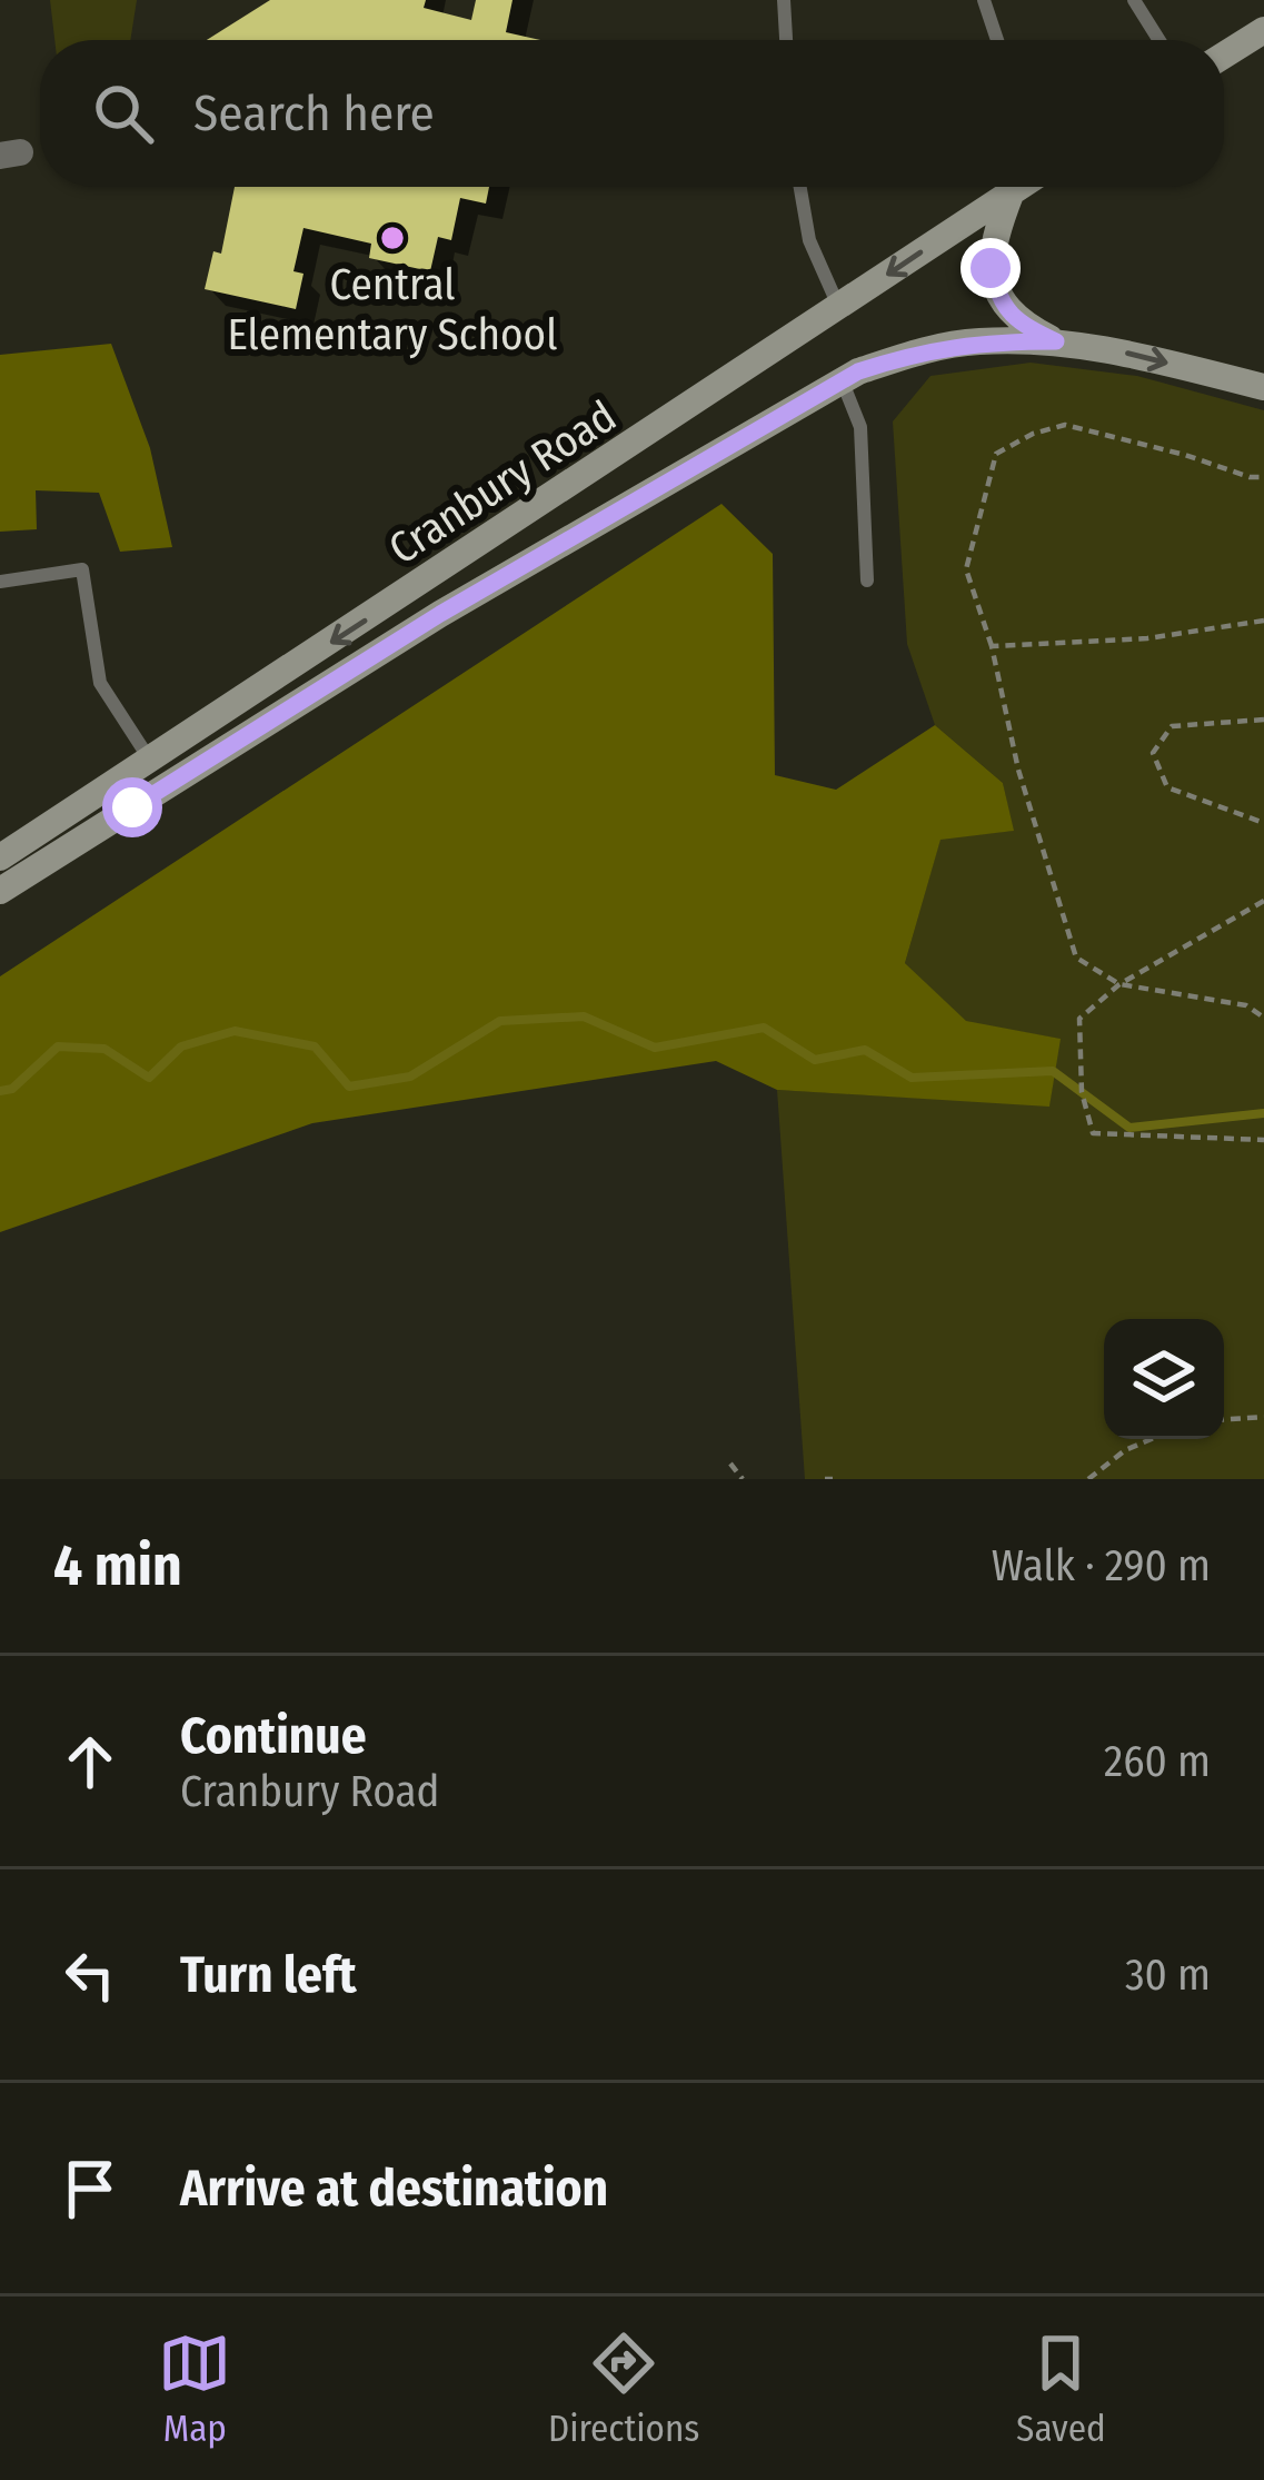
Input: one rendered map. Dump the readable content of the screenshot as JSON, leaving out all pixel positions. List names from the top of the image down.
{
  "streets": {
    "main road": ["Cranbury Road"]
  },
  "places": ["Central Elementary School"],
  "page": {
    "search": "Search here",
    "heading": ["4 min", "Walk · 290 m"],
    "list": [
      ["Continue", "Cranbury Road", "260 m"],
      ["Turn left", "30 m"],
      "Arrive at destination"
    ],
    "nav": ["Map", "Directions", "Saved"]
  }
}
